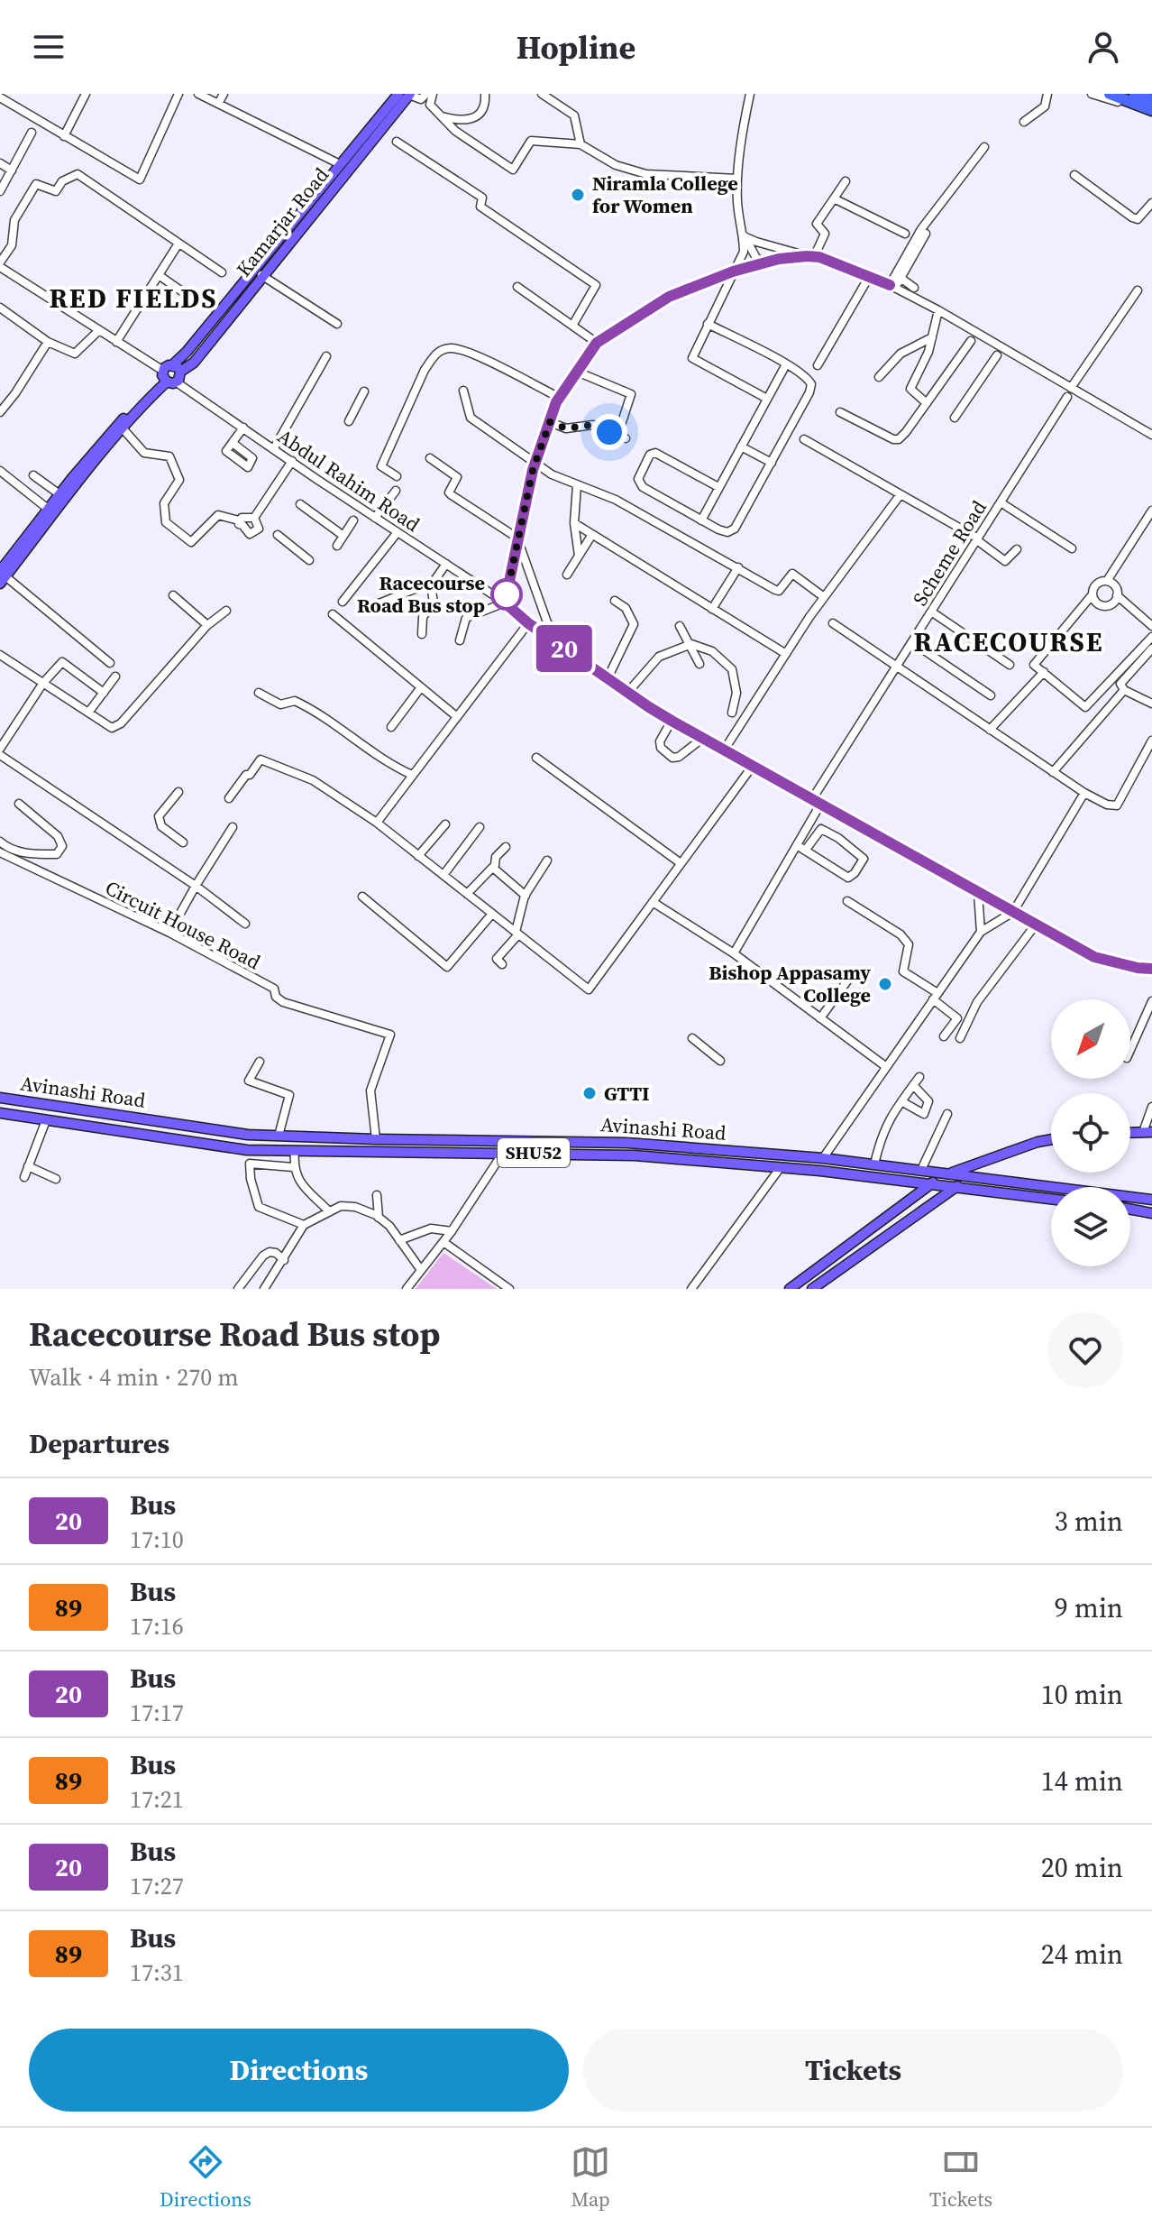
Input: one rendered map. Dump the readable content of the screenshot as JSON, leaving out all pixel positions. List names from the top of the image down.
{
  "streets": {
    "main road": ["Kamarjar Road", "Avinashi Road", "SHU52"],
    "street": ["Abdul Rahim Road", "Scheme Road", "Circuit House Road"]
  },
  "crossings": [
    ["Kamarjar Road", "Abdul Rahim Road"],
    ["Abdul Rahim Road", "Scheme Road"],
    ["Circuit House Road", "Avinashi Road"]
  ],
  "districts": ["RED FIELDS", "RACECOURSE"],
  "places": [
    "Niramla College for Women",
    "Racecourse Road Bus stop",
    "Bishop Appasamy College",
    "GTTI"
  ],
  "lines": ["bus line 20"],
  "north": "bottom left",
  "page": {
    "header": "Hopline",
    "on_map": "20",
    "heading": [
      ["Racecourse Road Bus stop", "Walk · 4 min · 270 m"],
      "Departures"
    ],
    "list": [
      {
        "mark": "20",
        "name": "Bus",
        "note": "17:10",
        "value": "3 min"
      },
      {
        "mark": "89",
        "name": "Bus",
        "note": "17:16",
        "value": "9 min"
      },
      {
        "mark": "20",
        "name": "Bus",
        "note": "17:17",
        "value": "10 min"
      },
      {
        "mark": "89",
        "name": "Bus",
        "note": "17:21",
        "value": "14 min"
      },
      {
        "mark": "20",
        "name": "Bus",
        "note": "17:27",
        "value": "20 min"
      },
      {
        "mark": "89",
        "name": "Bus",
        "note": "17:31",
        "value": "24 min"
      }
    ],
    "buttons": ["Directions", "Tickets"],
    "tabs": ["Directions", "Map", "Tickets"]
  }
}
